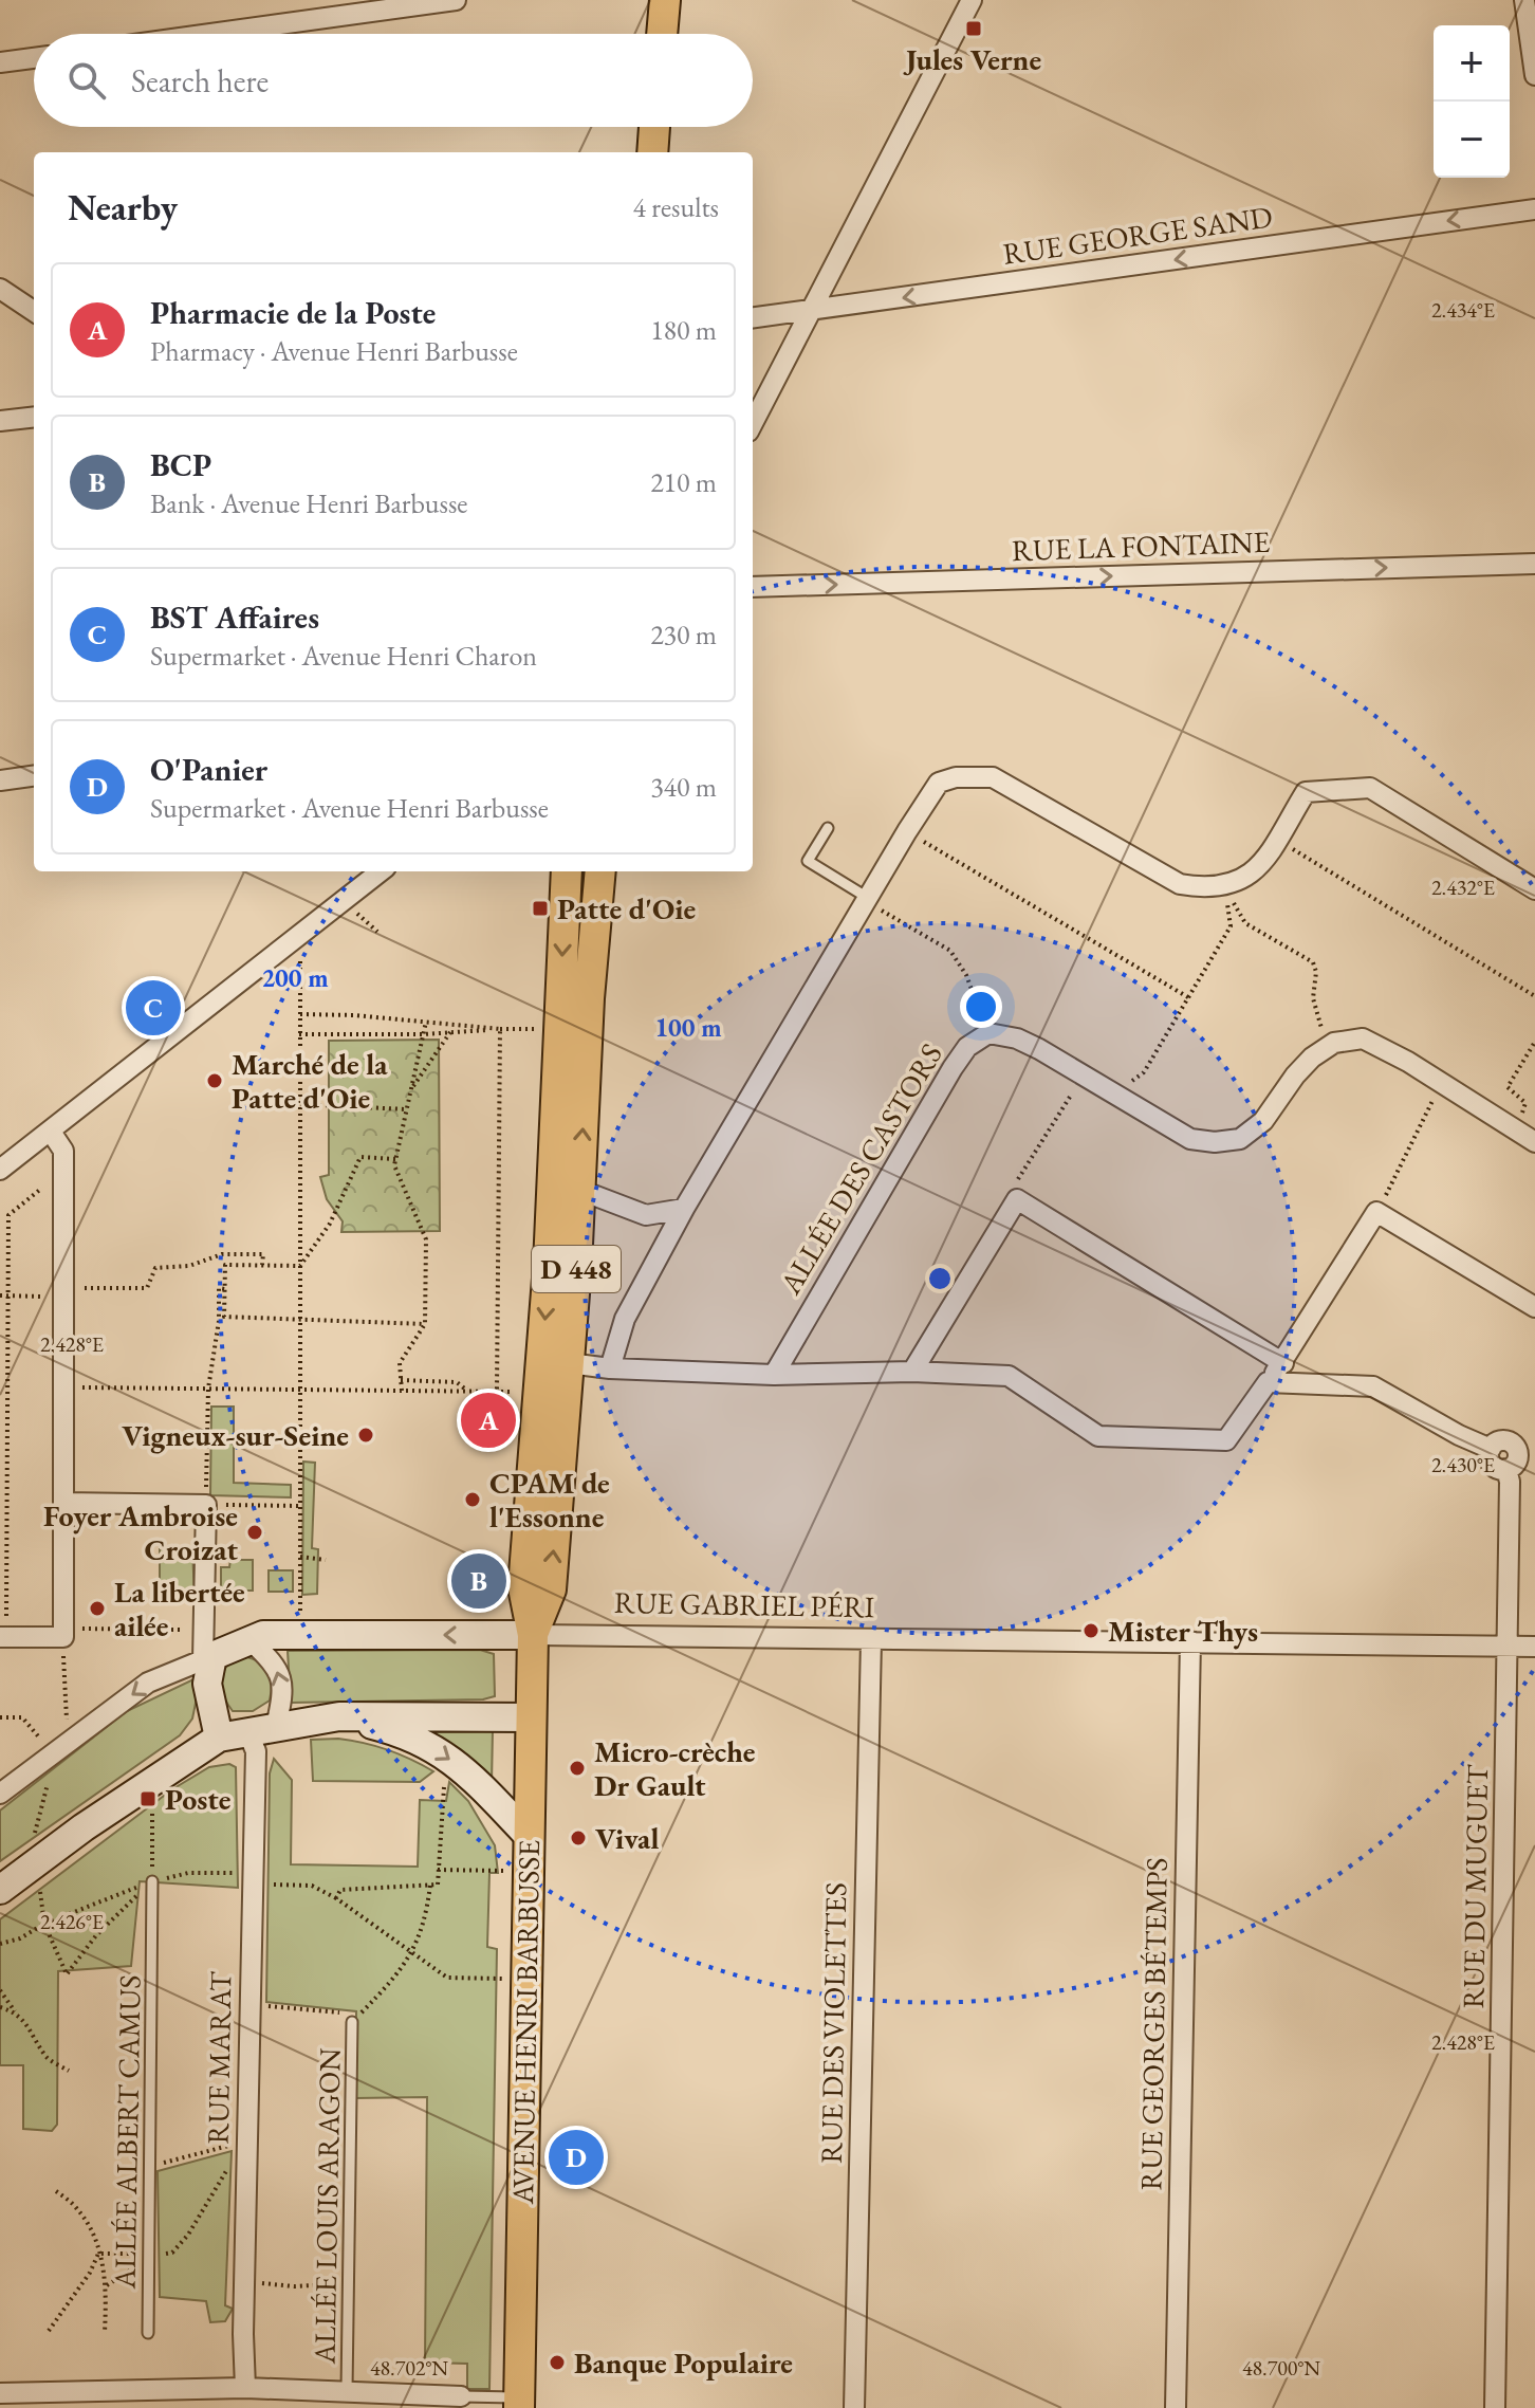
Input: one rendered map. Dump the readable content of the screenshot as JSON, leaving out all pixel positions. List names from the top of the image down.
{
  "streets": {
    "main road": ["D 448", "AVENUE HENRI BARBUSSE"],
    "street": [
      "RUE GEORGE SAND",
      "RUE LA FONTAINE",
      "ALLÉE DES CASTORS",
      "RUE GABRIEL PÉRI",
      "RUE DU MUGUET",
      "RUE DES VIOLETTES",
      "RUE GEORGES BÉTEMPS",
      "RUE MARAT"
    ],
    "lane": ["ALLÉE ALBERT CAMUS", "ALLÉE LOUIS ARAGON"]
  },
  "crossings": [
    ["RUE GABRIEL PÉRI", "RUE DU MUGUET"],
    ["RUE GABRIEL PÉRI", "AVENUE HENRI BARBUSSE"],
    ["RUE GABRIEL PÉRI", "RUE DES VIOLETTES"],
    ["RUE GABRIEL PÉRI", "RUE GEORGES BÉTEMPS"],
    ["RUE GABRIEL PÉRI", "RUE MARAT"]
  ],
  "one_way": ["RUE GEORGE SAND", "RUE LA FONTAINE"],
  "places": {
    "transit": ["Jules Verne", "Patte d'Oie", "Poste"],
    "other": [
      "Marché de la Patte d'Oie",
      "Vigneux-sur-Seine",
      "CPAM de l'Essonne",
      "Foyer Ambroise Croizat",
      "La libertée ailée",
      "Mister Thys",
      "Micro-crèche Dr Gault",
      "Vival",
      "Banque Populaire"
    ]
  },
  "page": {
    "map_buttons": ["+", "−"],
    "search": "Search here",
    "heading": ["Nearby", "4 results"],
    "list": [
      {
        "mark": "A",
        "name": "Pharmacie de la Poste",
        "note": "Pharmacy · Avenue Henri Barbusse",
        "value": "180 m"
      },
      {
        "mark": "B",
        "name": "BCP",
        "note": "Bank · Avenue Henri Barbusse",
        "value": "210 m"
      },
      {
        "mark": "C",
        "name": "BST Affaires",
        "note": "Supermarket · Avenue Henri Charon",
        "value": "230 m"
      },
      {
        "mark": "D",
        "name": "O'Panier",
        "note": "Supermarket · Avenue Henri Barbusse",
        "value": "340 m"
      }
    ],
    "pins": [
      "C",
      "A",
      "B",
      "D"
    ]
  },
  "coordinates": [
    "2.434°E",
    "2.432°E",
    "2.428°E",
    "2.430°E",
    "2.426°E",
    "48.702°N",
    "48.700°N"
  ],
  "rings": ["200 m", "100 m"]
}
